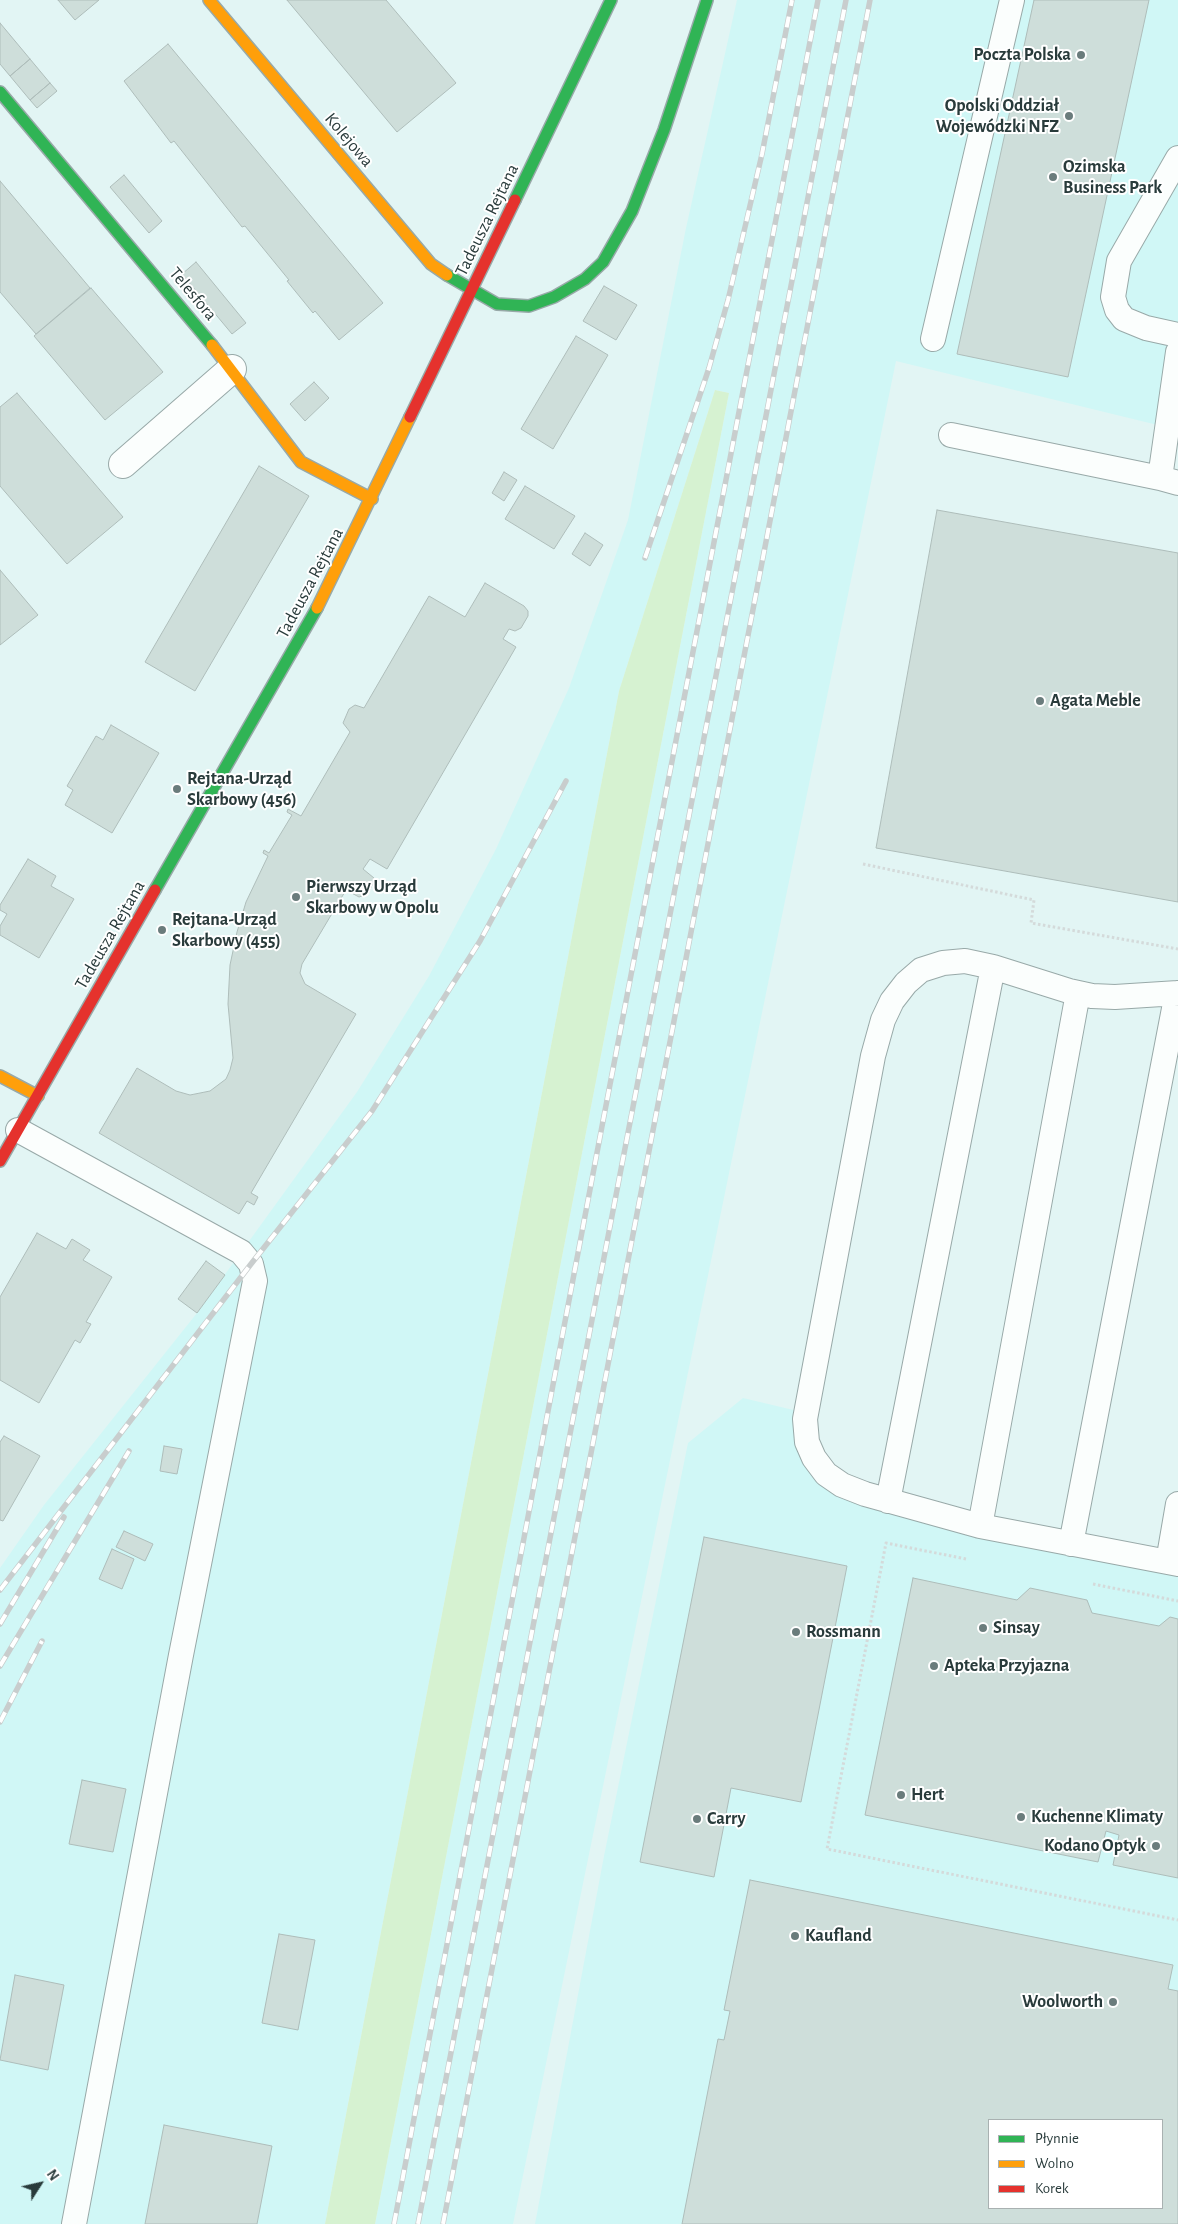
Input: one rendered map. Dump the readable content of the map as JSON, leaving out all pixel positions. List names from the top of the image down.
{
  "streets": {
    "street": ["Kolejowa", "Tadeusza Rejtana", "Telesfora"]
  },
  "crossings": [
    ["Kolejowa", "Tadeusza Rejtana"],
    ["Tadeusza Rejtana", "Telesfora"]
  ],
  "places": [
    "Poczta Polska",
    "Opolski Oddział Wojewódzki NFZ",
    "Ozimska Business Park",
    "Agata Meble",
    "Rejtana-Urząd Skarbowy (456)",
    "Pierwszy Urząd Skarbowy w Opolu",
    "Rejtana-Urząd Skarbowy (455)",
    "Sinsay",
    "Rossmann",
    "Apteka Przyjazna",
    "Hert",
    "Kuchenne Klimaty",
    "Carry",
    "Kodano Optyk",
    "Kaufland",
    "Woolworth"
  ],
  "legend": ["Płynnie", "Wolno", "Korek"],
  "north": "top right"
}
